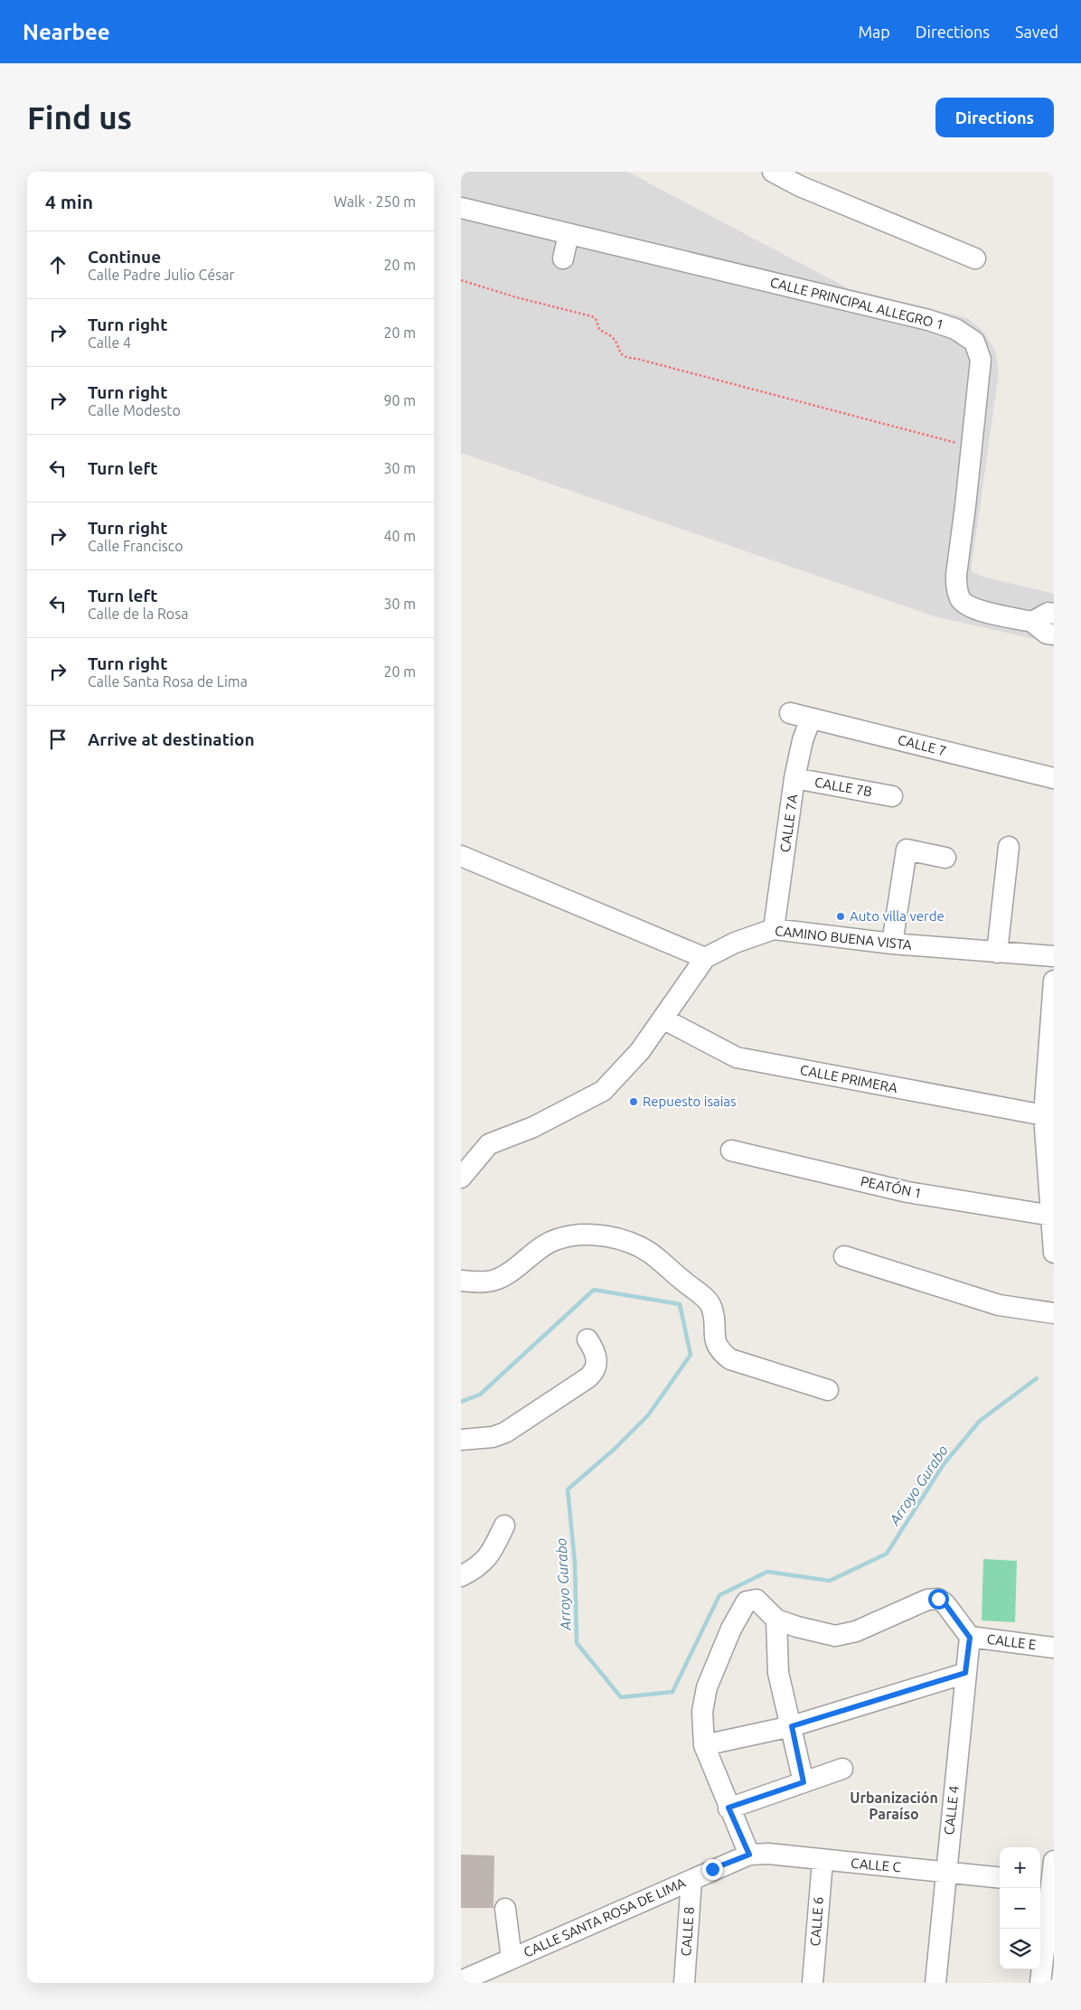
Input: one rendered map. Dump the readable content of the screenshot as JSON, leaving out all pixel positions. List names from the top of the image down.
{
  "streets": {
    "street": [
      "CALLE PRINCIPAL ALLEGRO 1",
      "CALLE 7",
      "CALLE 7B",
      "CALLE 7A",
      "CAMINO BUENA VISTA",
      "CALLE PRIMERA",
      "PEATÓN 1",
      "CALLE E",
      "CALLE 4",
      "CALLE C",
      "CALLE SANTA ROSA DE LIMA",
      "CALLE 6",
      "CALLE 8"
    ]
  },
  "crossings": [
    ["CALLE 7", "CALLE 7A"],
    ["CALLE 7B", "CALLE 7A"],
    ["CALLE 7A", "CAMINO BUENA VISTA"],
    ["CAMINO BUENA VISTA", "CALLE PRIMERA"],
    ["CALLE E", "CALLE 4"],
    ["CALLE 4", "CALLE C"],
    ["CALLE C", "CALLE SANTA ROSA DE LIMA"],
    ["CALLE C", "CALLE 6"],
    ["CALLE SANTA ROSA DE LIMA", "CALLE 8"]
  ],
  "districts": ["Urbanización Paraíso"],
  "water": ["Arroyo Gurabo"],
  "places": ["Auto villa verde", "Repuesto isaias"],
  "page": {
    "header": "Nearbee",
    "nav": ["Map", "Directions", "Saved"],
    "buttons": "Directions",
    "title": "Find us",
    "heading": ["4 min", "Walk · 250 m"],
    "list": [
      ["Continue", "Calle Padre Julio César", "20 m"],
      ["Turn right", "Calle 4", "20 m"],
      ["Turn right", "Calle Modesto", "90 m"],
      ["Turn left", "30 m"],
      ["Turn right", "Calle Francisco", "40 m"],
      ["Turn left", "Calle de la Rosa", "30 m"],
      ["Turn right", "Calle Santa Rosa de Lima", "20 m"],
      "Arrive at destination"
    ],
    "map_buttons": ["+", "−"]
  }
}
